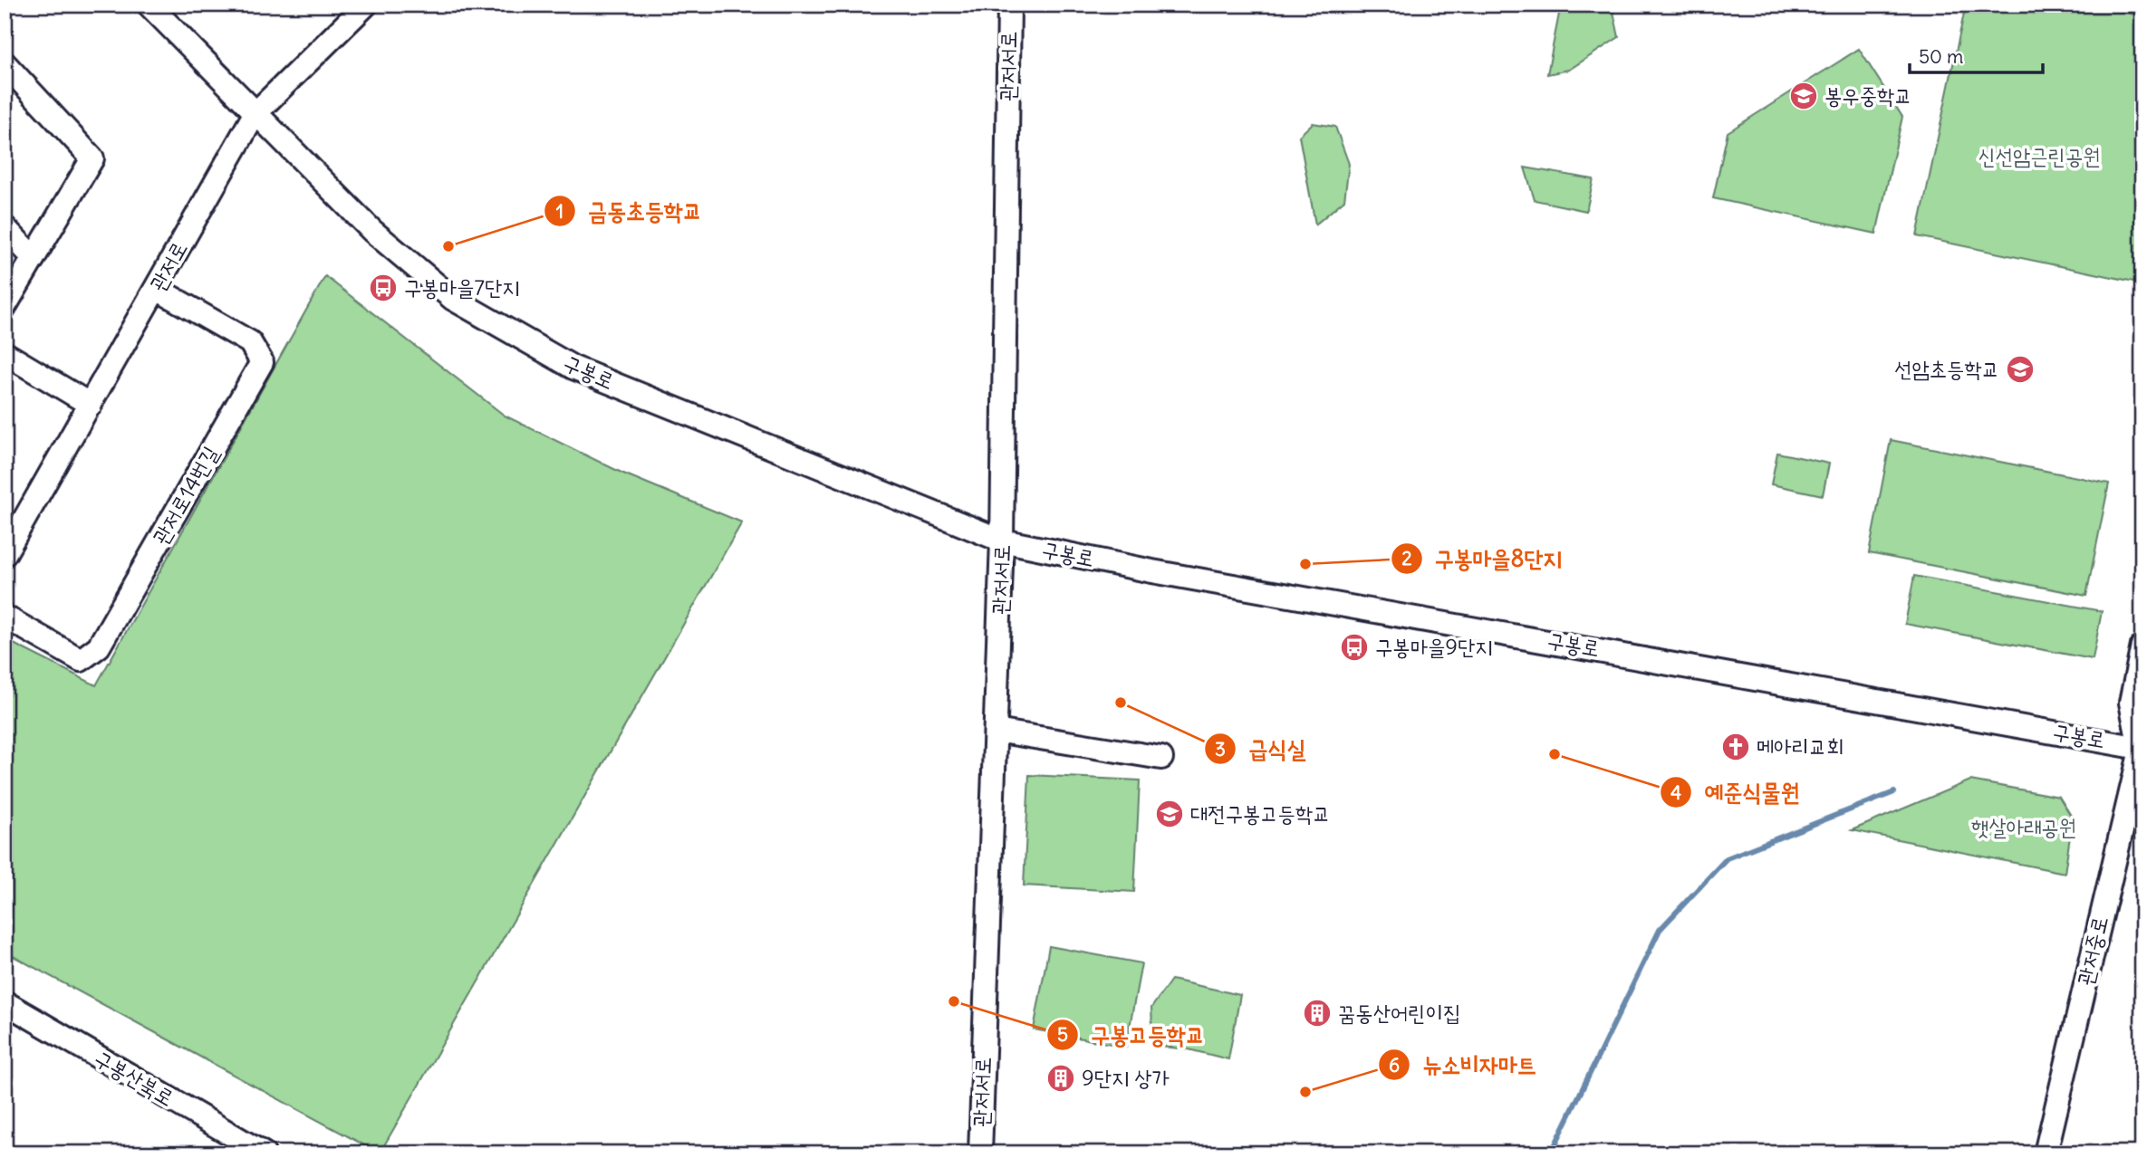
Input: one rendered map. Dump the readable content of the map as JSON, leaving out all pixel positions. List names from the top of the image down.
{
  "streets": {
    "street": [
      "관저서로",
      "관저로",
      "구봉로",
      "관저로14번길",
      "관저중로",
      "구봉산북로"
    ]
  },
  "crossings": [
    ["관저서로", "구봉로"],
    ["관저로", "구봉로"],
    ["관저로", "관저로14번길"],
    ["구봉로", "관저중로"]
  ],
  "parks": ["신선암근린공원", "햇살아래공원"],
  "places": {
    "school or university": ["봉우중학교", "선암초등학교", "대전구봉고등학교"],
    "other": [
      "금동초등학교",
      "구봉마을8단지",
      "급식실",
      "예준식물원",
      "구봉고등학교",
      "뉴소비자마트"
    ],
    "bus stop": ["구봉마을7단지", "구봉마을9단지"],
    "church": ["메아리교회"],
    "building": ["꿈동산어린이집", "9단지 상가"]
  },
  "scale_bar": "50 m"
}
